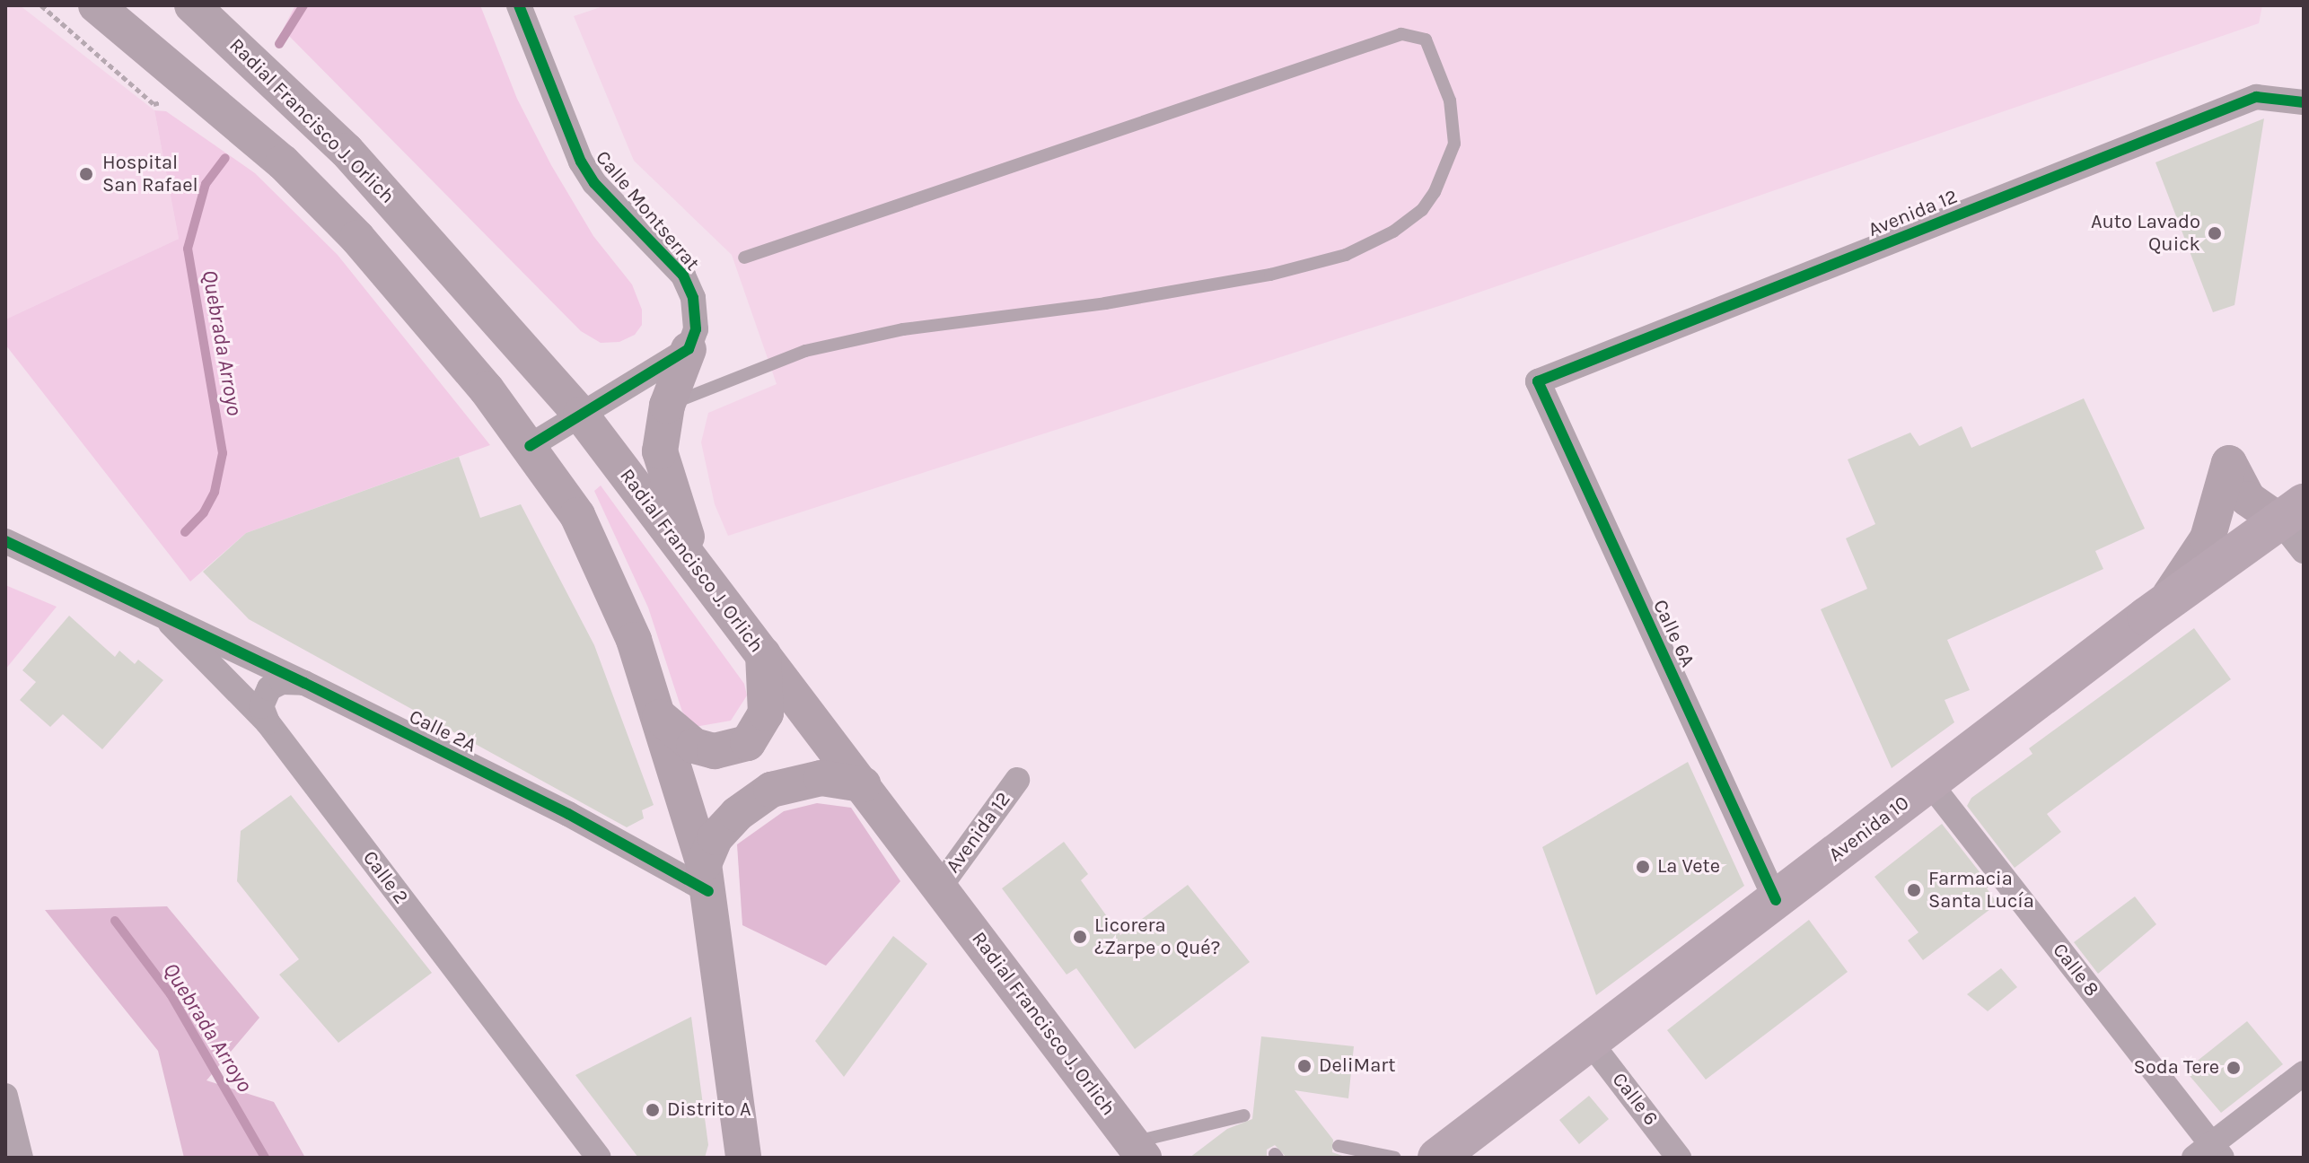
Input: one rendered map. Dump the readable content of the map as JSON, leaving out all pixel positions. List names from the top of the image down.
{
  "streets": {
    "main road": ["Radial Francisco J. Orlich", "Avenida 10"],
    "street": [
      "Calle Montserrat",
      "Avenida 12",
      "Calle 6A",
      "Calle 2A",
      "Calle 2",
      "Calle 8",
      "Calle 6"
    ]
  },
  "crossings": [
    ["Radial Francisco J. Orlich", "Avenida 12"],
    ["Avenida 12", "Calle 6A"],
    ["Calle 6A", "Avenida 10"],
    ["Calle 2A", "Calle 2"],
    ["Avenida 10", "Calle 8"],
    ["Avenida 10", "Calle 6"]
  ],
  "water": ["Quebrada Arroyo"],
  "places": [
    "Hospital San Rafael",
    "Auto Lavado Quick",
    "La Vete",
    "Farmacia Santa Lucía",
    "Licorera ¿Zarpe o Qué?",
    "DeliMart",
    "Soda Tere",
    "Distrito A"
  ]
}
